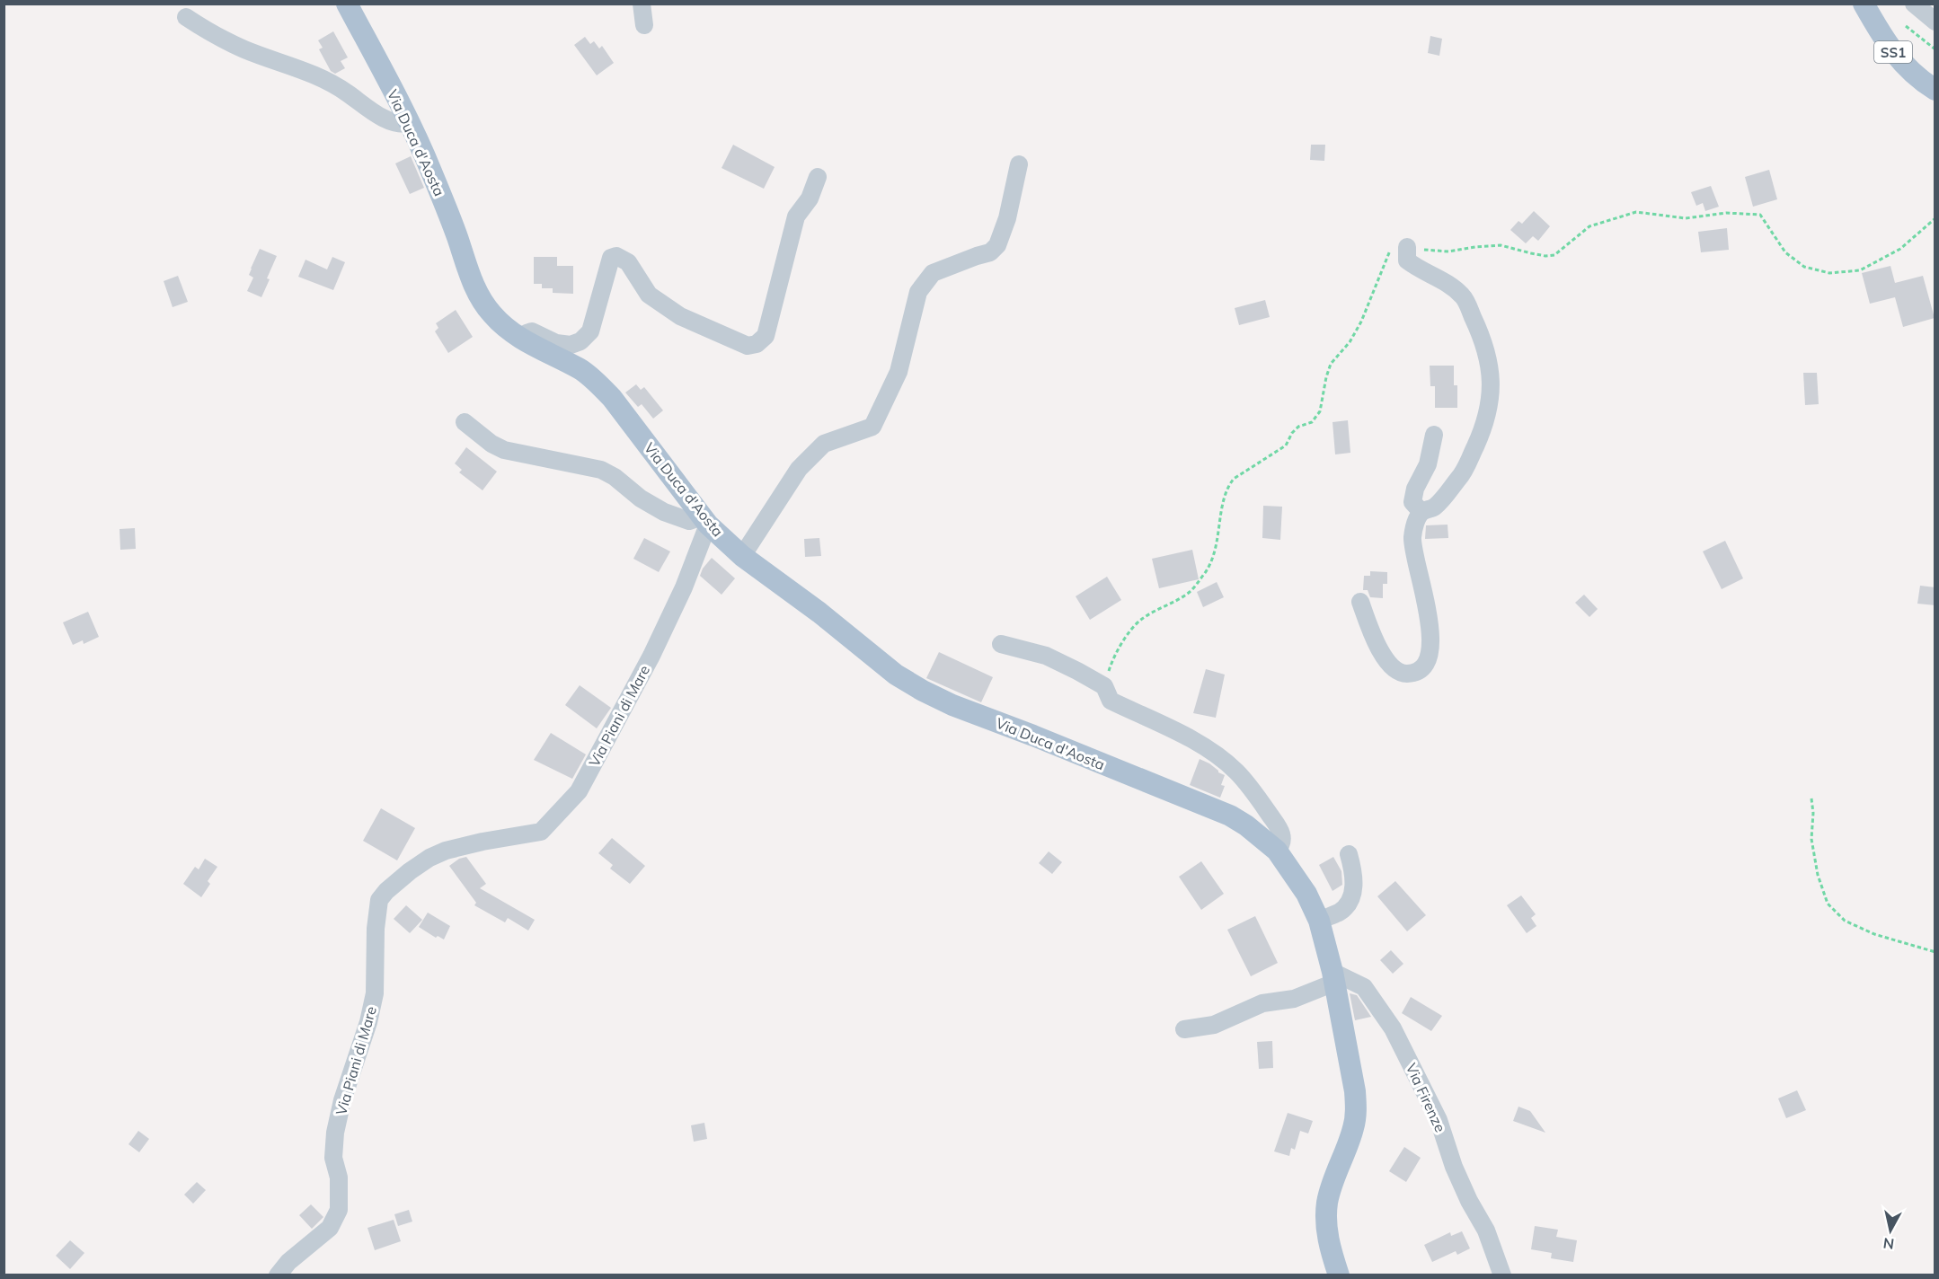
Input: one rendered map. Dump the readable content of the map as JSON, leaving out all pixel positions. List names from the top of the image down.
{
  "streets": {
    "main road": ["SS1", "Via Duca d'Aosta"],
    "street": ["Via Piani di Mare", "Via Firenze"]
  },
  "crossings": [
    ["Via Duca d'Aosta", "Via Piani di Mare"],
    ["Via Duca d'Aosta", "Via Firenze"]
  ],
  "north": "bottom"
}
